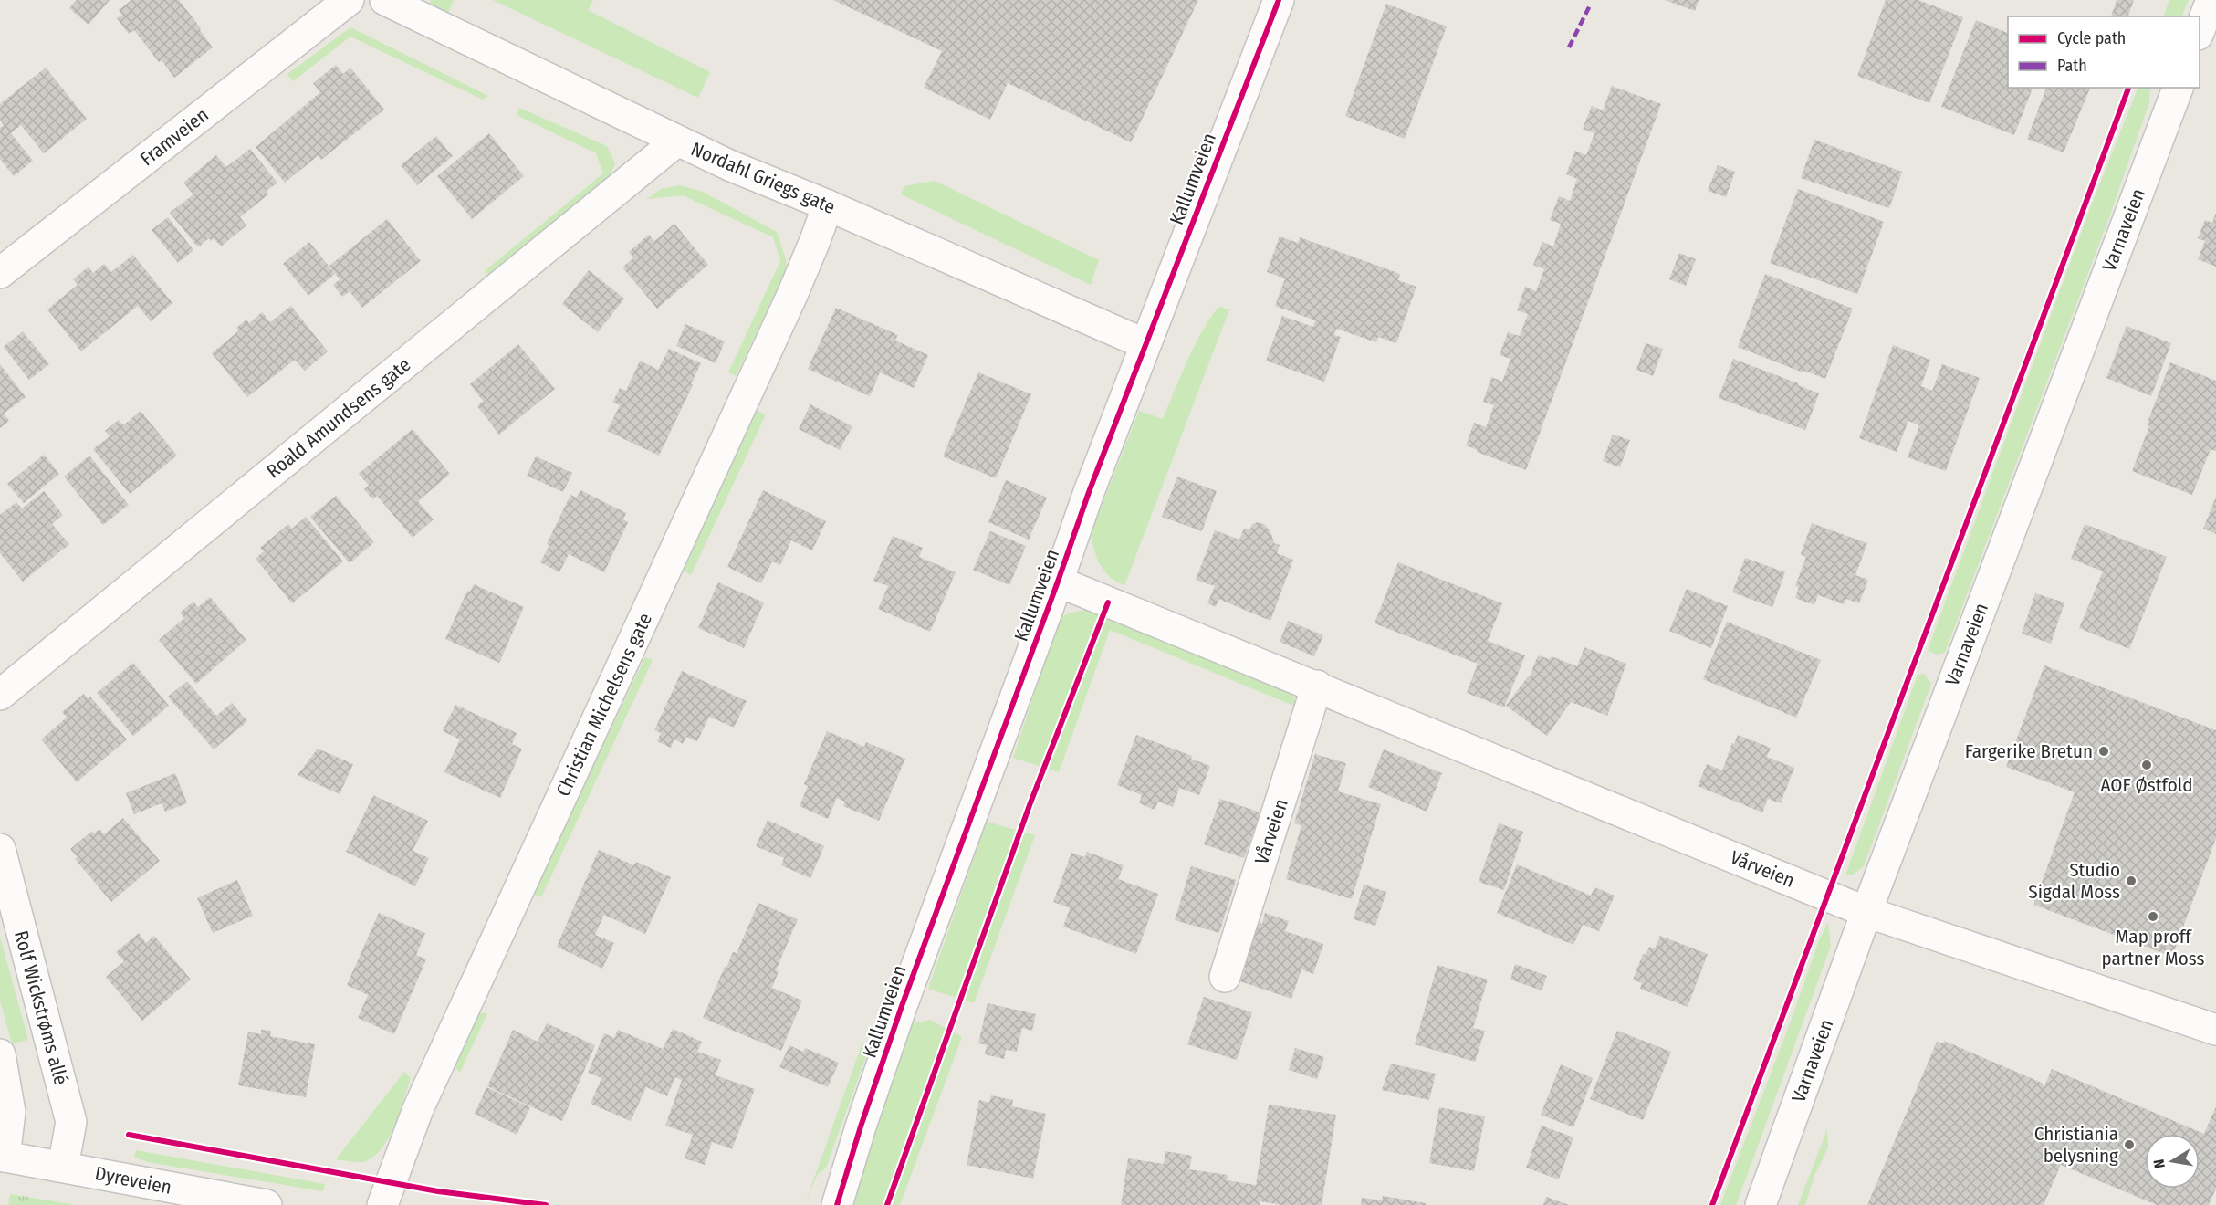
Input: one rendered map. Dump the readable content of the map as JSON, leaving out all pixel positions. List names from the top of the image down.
{
  "streets": {
    "street": [
      "Framveien",
      "Nordahl Griegs gate",
      "Kallumveien",
      "Varnaveien",
      "Roald Amundsens gate",
      "Christian Michelsens gate",
      "Vårveien",
      "Rolf Wickstrøms allé",
      "Dyreveien"
    ]
  },
  "crossings": [
    ["Nordahl Griegs gate", "Kallumveien"],
    ["Nordahl Griegs gate", "Roald Amundsens gate"],
    ["Nordahl Griegs gate", "Christian Michelsens gate"],
    ["Kallumveien", "Vårveien"],
    ["Varnaveien", "Vårveien"],
    ["Rolf Wickstrøms allé", "Dyreveien"]
  ],
  "places": [
    "Fargerike Bretun",
    "AOF Østfold",
    "Studio Sigdal Moss",
    "Map proff partner Moss",
    "Christiania belysning"
  ],
  "legend": ["Cycle path", "Path"],
  "north": "left"
}
